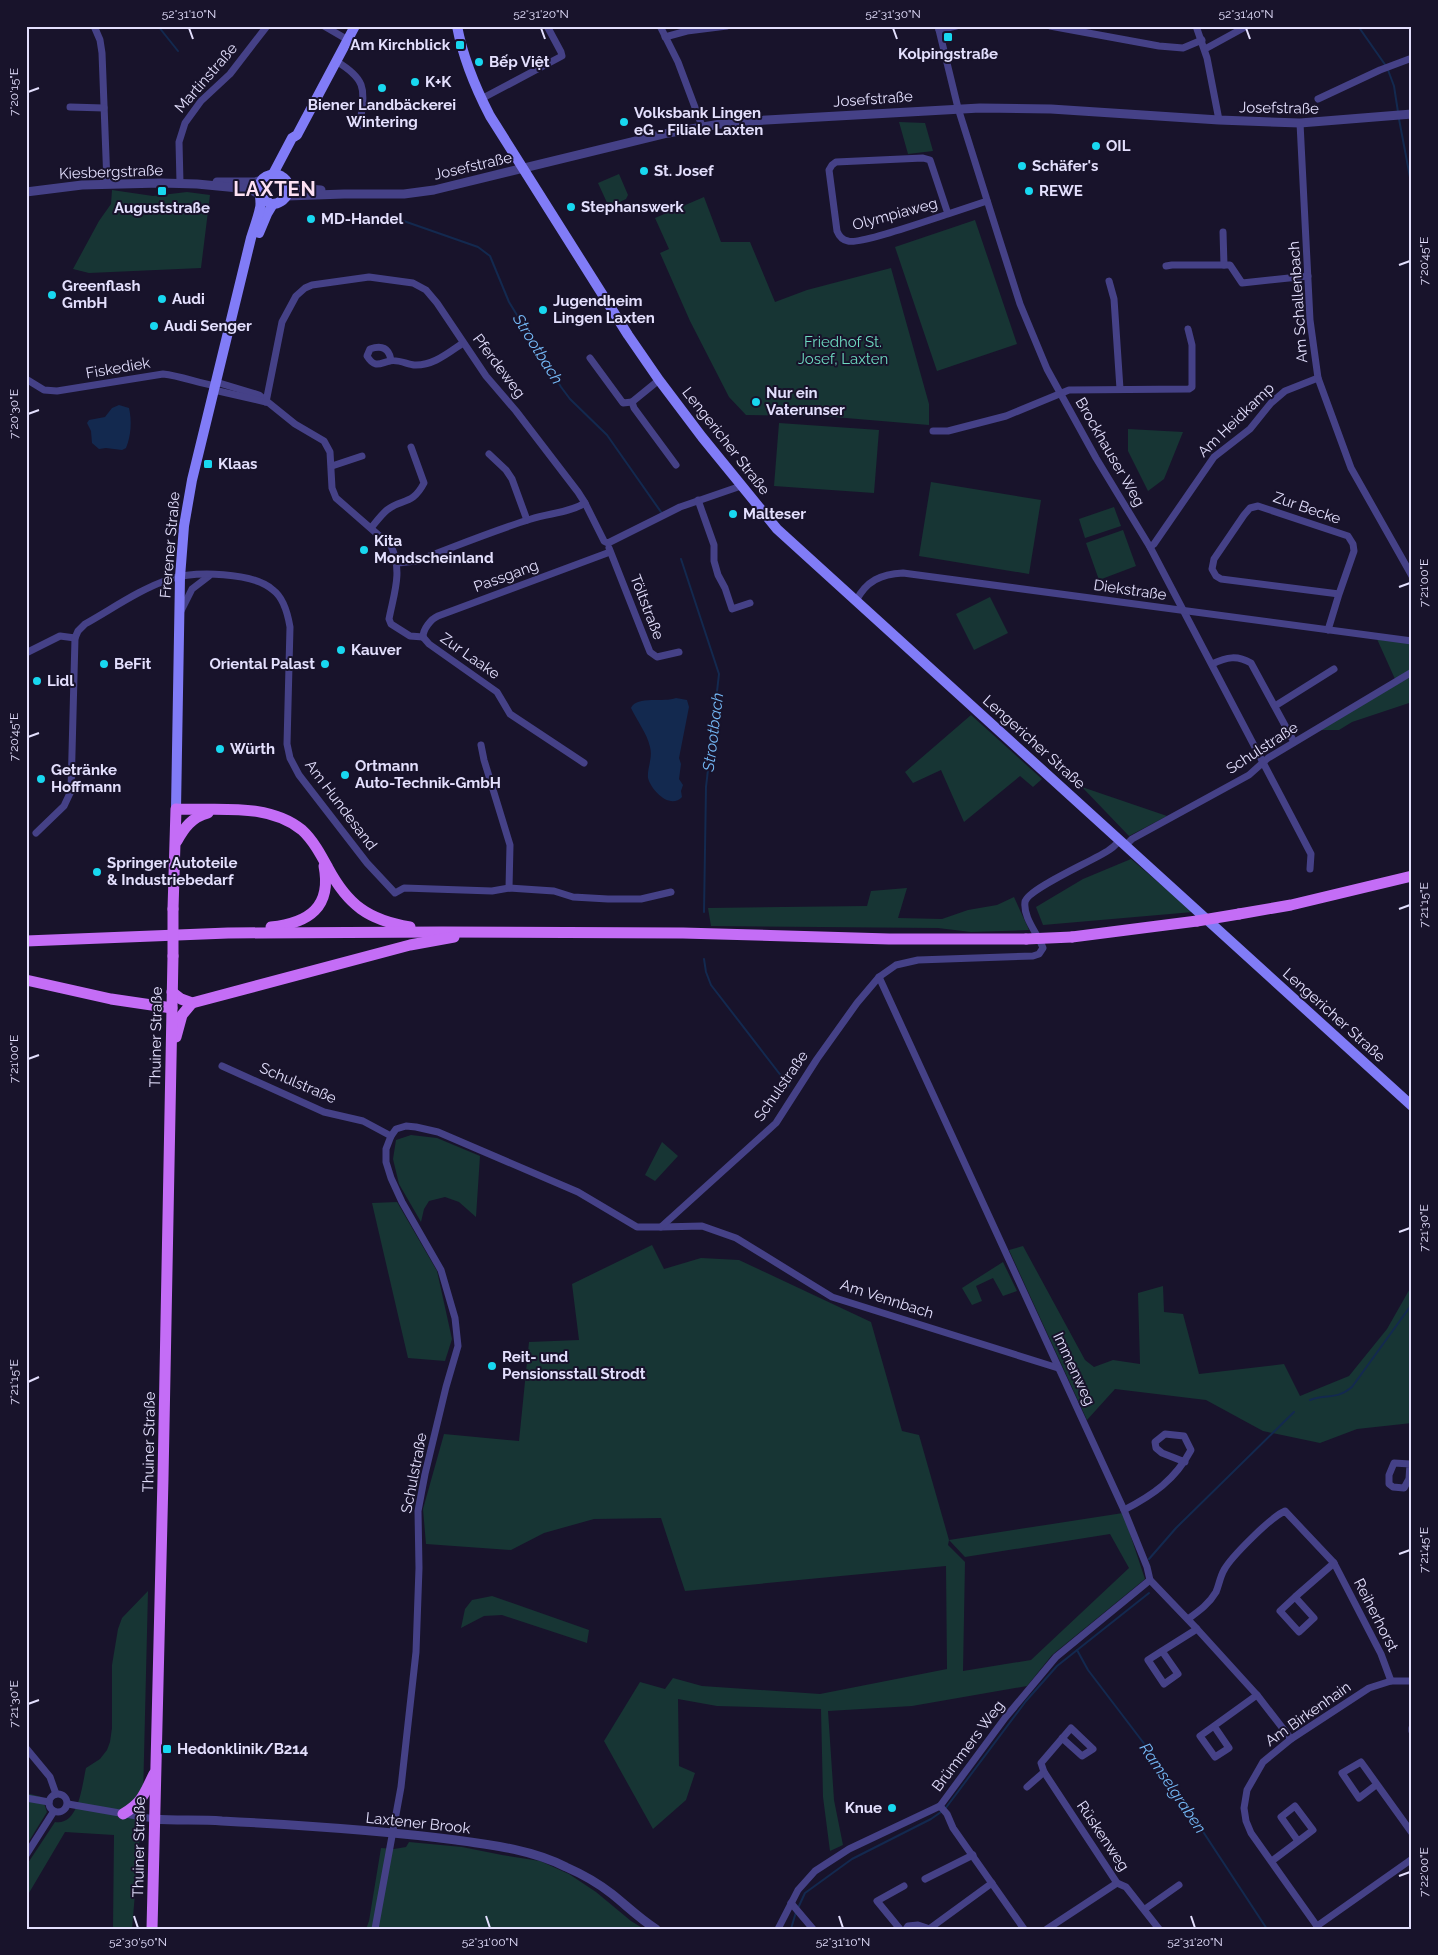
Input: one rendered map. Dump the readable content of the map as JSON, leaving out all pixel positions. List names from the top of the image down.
{
  "streets": {
    "main road": ["Lengericher Straße", "Frerener Straße", "Thuiner Straße"],
    "street": [
      "Martinstraße",
      "Josefstraße",
      "Kiesbergstraße",
      "Olympiaweg",
      "Am Schallenbach",
      "Pferdeweg",
      "Fiskediek",
      "Am Heidkamp",
      "Brockhauser Weg",
      "Zur Becke",
      "Passgang",
      "Diekstraße",
      "Töltstraße",
      "Zur Laake",
      "Schulstraße",
      "Am Hundesand",
      "Am Vennbach",
      "Immenweg",
      "Reiherhorst",
      "Am Birkenhain",
      "Brümmers Weg",
      "Laxtener Brook",
      "Rüskenweg"
    ]
  },
  "crossings": [
    ["Martinstraße", "Kiesbergstraße"],
    ["Josefstraße", "Kiesbergstraße"],
    ["Josefstraße", "Am Schallenbach"],
    ["Josefstraße", "Lengericher Straße"],
    ["Josefstraße", "Brockhauser Weg"],
    ["Josefstraße", "Frerener Straße"],
    ["Kiesbergstraße", "Frerener Straße"],
    ["Olympiaweg", "Brockhauser Weg"],
    ["Am Schallenbach", "Am Heidkamp"],
    ["Pferdeweg", "Töltstraße"],
    ["Fiskediek", "Frerener Straße"],
    ["Am Heidkamp", "Brockhauser Weg"],
    ["Lengericher Straße", "Diekstraße"],
    ["Lengericher Straße", "Schulstraße"],
    ["Brockhauser Weg", "Diekstraße"],
    ["Brockhauser Weg", "Schulstraße"],
    ["Zur Becke", "Diekstraße"],
    ["Frerener Straße", "Am Hundesand"],
    ["Frerener Straße", "Thuiner Straße"],
    ["Passgang", "Töltstraße"],
    ["Passgang", "Zur Laake"],
    ["Schulstraße", "Am Vennbach"],
    ["Schulstraße", "Immenweg"],
    ["Schulstraße", "Laxtener Brook"],
    ["Thuiner Straße", "Laxtener Brook"],
    ["Am Vennbach", "Immenweg"],
    ["Immenweg", "Reiherhorst"],
    ["Immenweg", "Am Birkenhain"],
    ["Immenweg", "Brümmers Weg"],
    ["Reiherhorst", "Am Birkenhain"]
  ],
  "districts": ["LAXTEN"],
  "water": ["Strootbach", "Ramselgraben"],
  "parks": ["Friedhof St. Josef, Laxten"],
  "places": {
    "transit": [
      "Kolpingstraße",
      "Am Kirchblick",
      "Auguststraße",
      "Klaas",
      "Hedonklinik/B214"
    ],
    "other": [
      "Bếp Việt",
      "K+K",
      "Biener Landbäckerei Wintering",
      "Volksbank Lingen eG - Filiale Laxten",
      "OIL",
      "Schäfer's",
      "St. Josef",
      "REWE",
      "Stephanswerk",
      "MD-Handel",
      "Greenflash GmbH",
      "Audi",
      "Jugendheim Lingen Laxten",
      "Audi Senger",
      "Nur ein Vaterunser",
      "Malteser",
      "Kita Mondscheinland",
      "Kauver",
      "BeFit",
      "Oriental Palast",
      "Lidl",
      "Würth",
      "Ortmann Auto-Technik-GmbH",
      "Getränke Hoffmann",
      "Springer Autoteile & Industriebedarf",
      "Reit- und Pensionsstall Strodt",
      "Knue"
    ]
  },
  "coordinates": [
    "52°31'10\"N",
    "52°31'20\"N",
    "52°31'30\"N",
    "52°31'40\"N",
    "7°20'15\"E",
    "7°20'45\"E",
    "7°20'30\"E",
    "7°21'00\"E",
    "7°21'15\"E",
    "7°21'30\"E",
    "7°21'45\"E",
    "7°22'00\"E",
    "52°30'50\"N",
    "52°31'00\"N"
  ]
}
